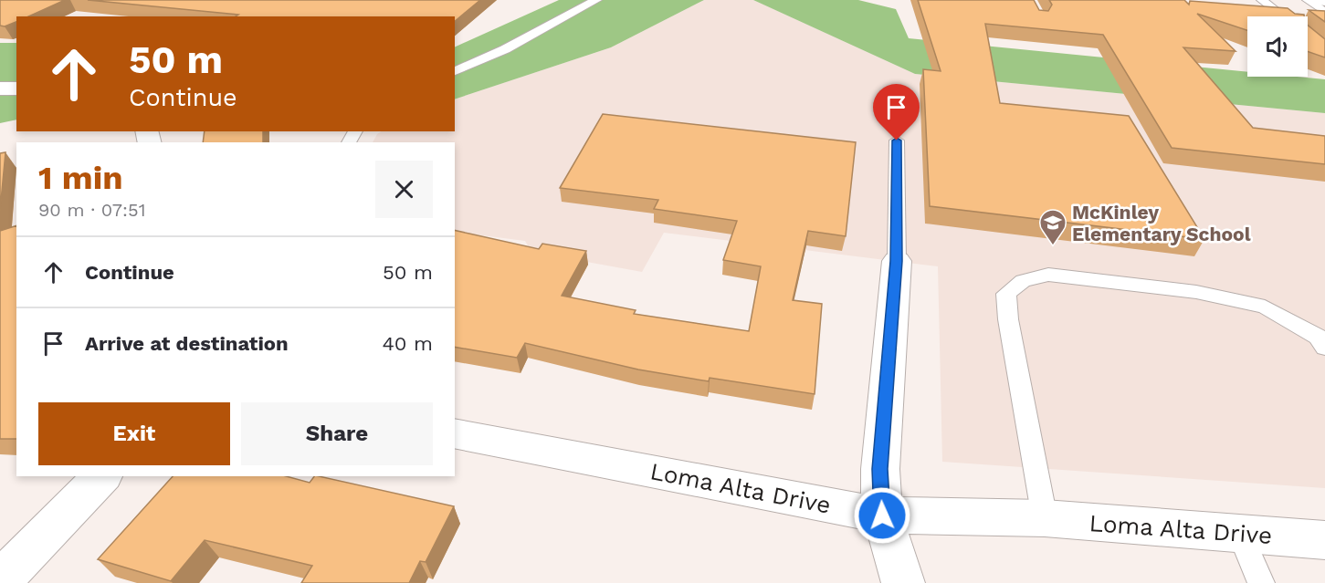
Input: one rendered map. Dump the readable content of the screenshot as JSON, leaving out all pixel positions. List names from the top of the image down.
{
  "streets": {
    "street": ["Loma Alta Drive"]
  },
  "places": {
    "school or university": ["McKinley Elementary School"]
  },
  "page": {
    "turn": ["50 m", "Continue"],
    "heading": ["1 min", "90 m · 07:51"],
    "list": [
      {
        "name": "Continue",
        "value": "50 m"
      },
      {
        "name": "Arrive at destination",
        "value": "40 m"
      }
    ],
    "buttons": ["Exit", "Share"]
  }
}
